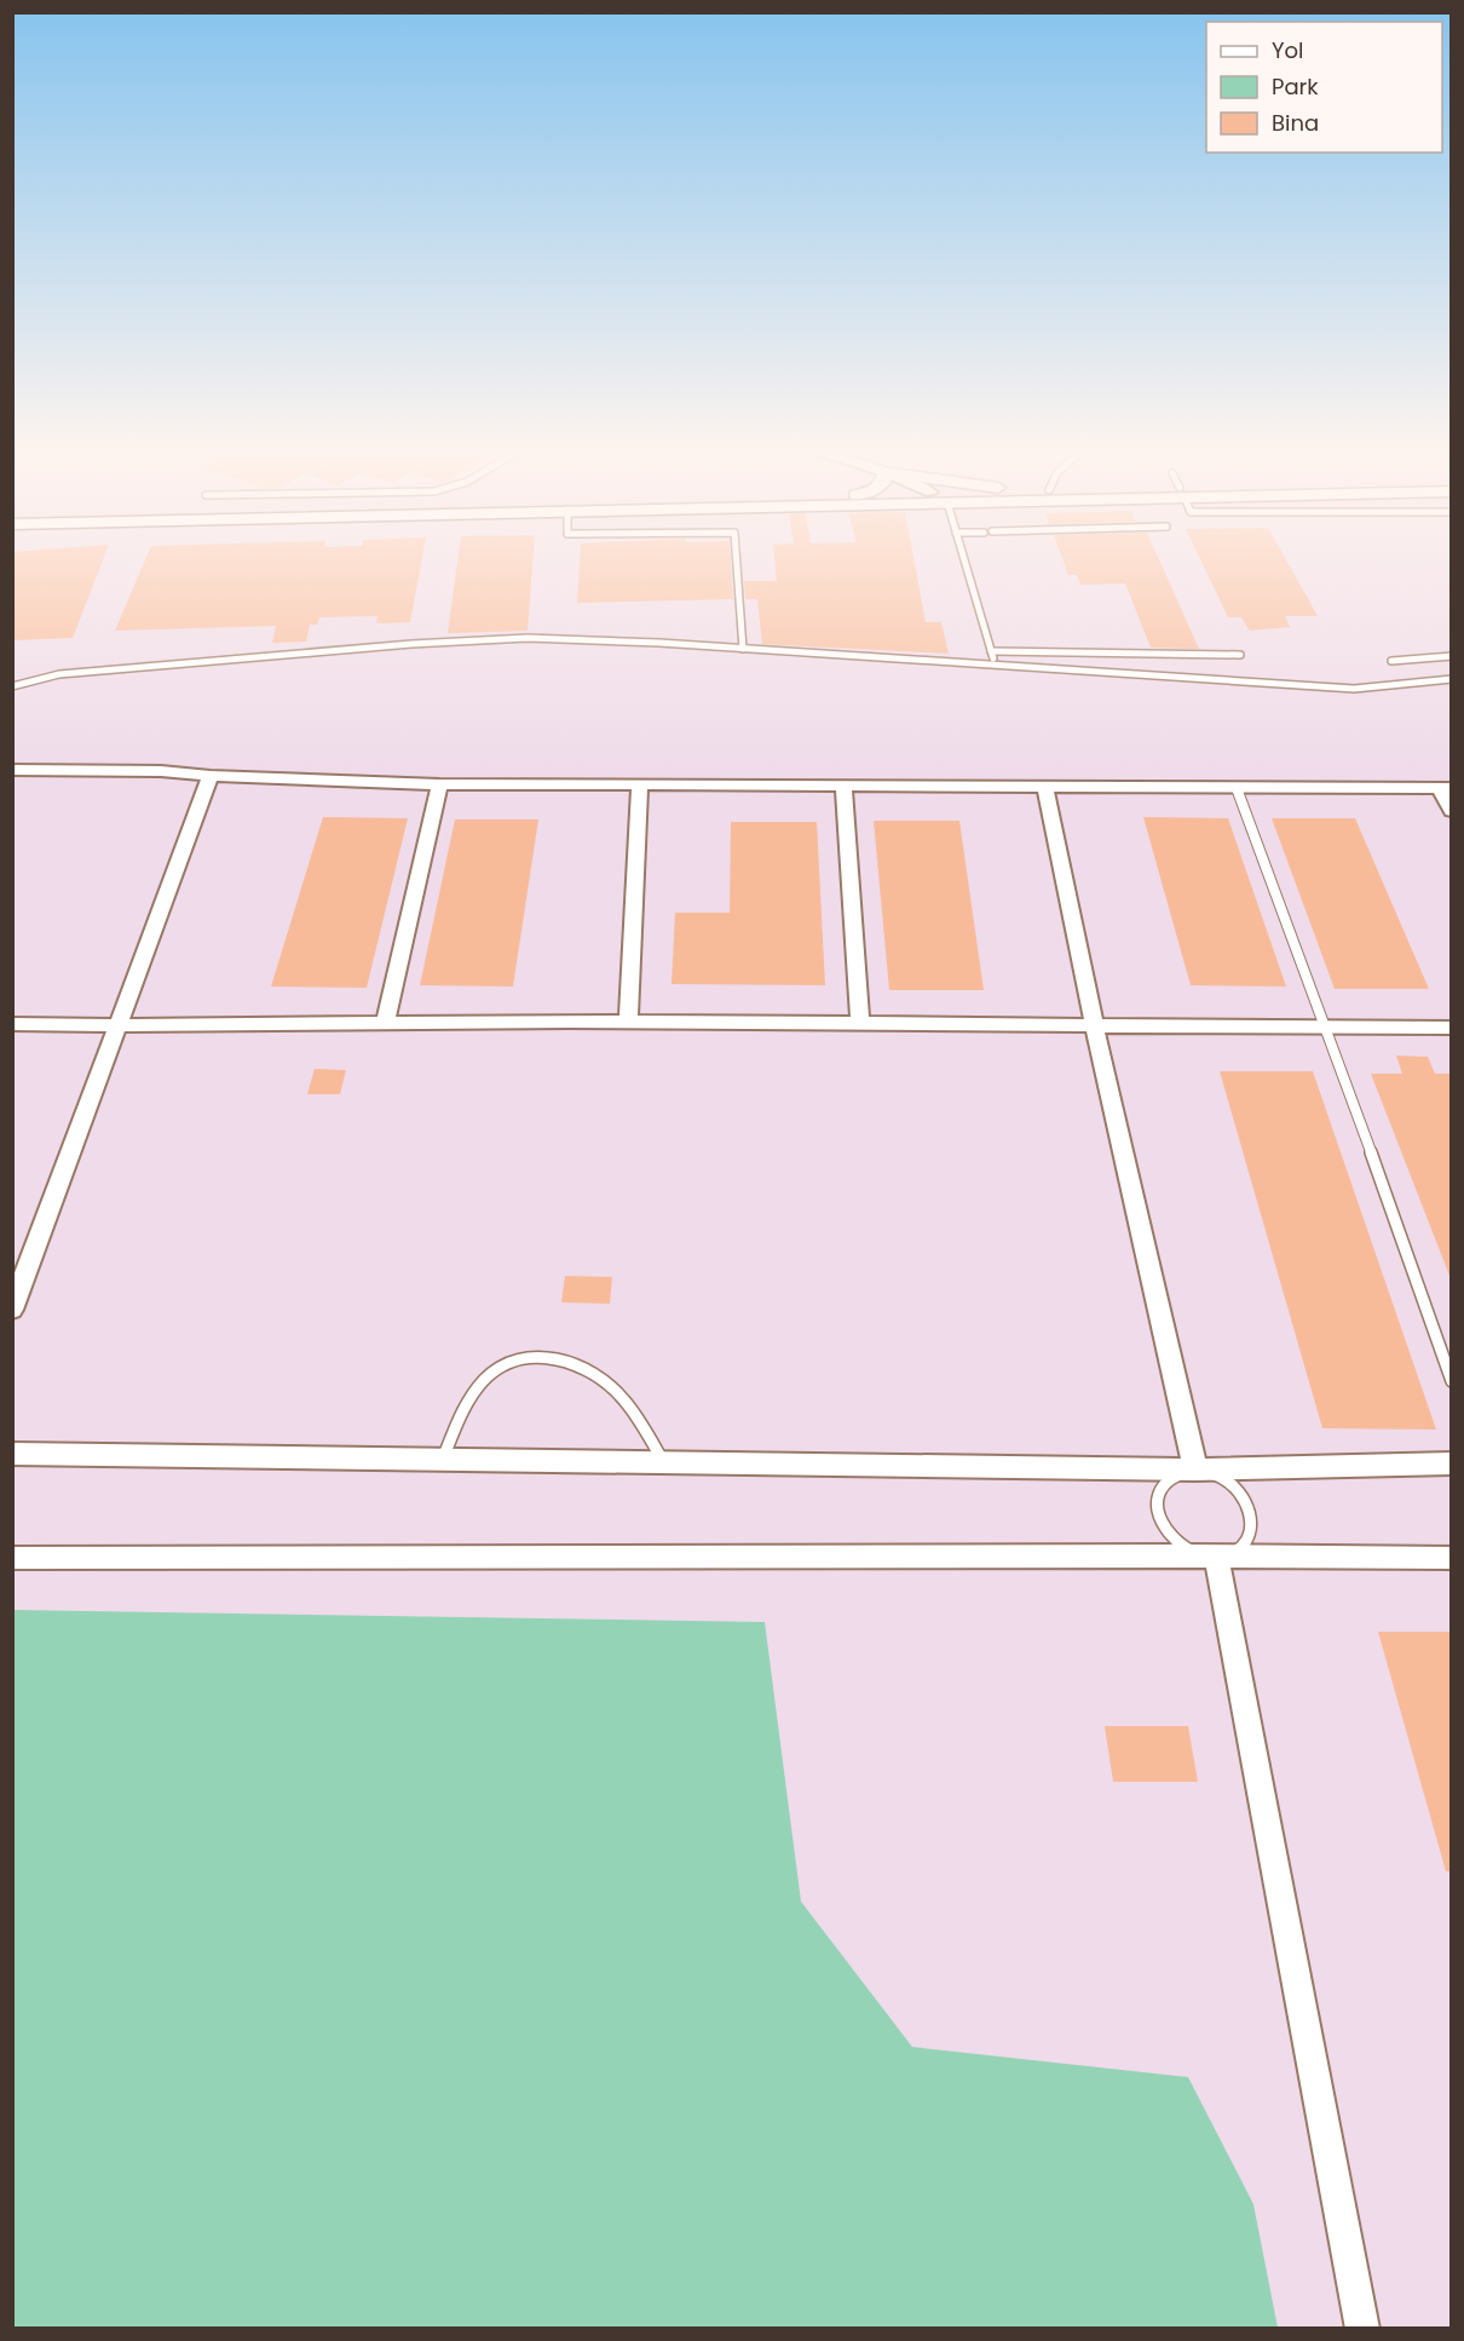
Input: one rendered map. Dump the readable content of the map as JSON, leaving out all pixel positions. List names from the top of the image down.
{
  "legend": ["Yol", "Park", "Bina"]
}
